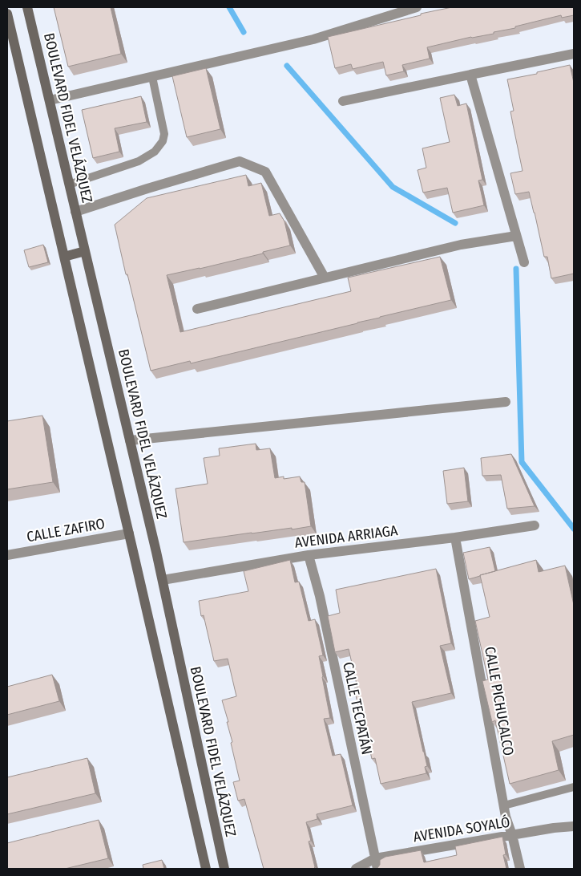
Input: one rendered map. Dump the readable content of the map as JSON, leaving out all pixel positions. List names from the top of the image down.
{
  "streets": {
    "main road": ["BOULEVARD FIDEL VELÁZQUEZ"],
    "street": [
      "CALLE ZAFIRO",
      "AVENIDA ARRIAGA",
      "CALLE PICHUCALCO",
      "CALLE TECPATÁN",
      "AVENIDA SOYALÓ"
    ]
  },
  "crossings": [
    ["BOULEVARD FIDEL VELÁZQUEZ", "AVENIDA ARRIAGA"],
    ["AVENIDA ARRIAGA", "CALLE PICHUCALCO"],
    ["AVENIDA ARRIAGA", "CALLE TECPATÁN"],
    ["CALLE PICHUCALCO", "AVENIDA SOYALÓ"],
    ["CALLE TECPATÁN", "AVENIDA SOYALÓ"]
  ]
}
